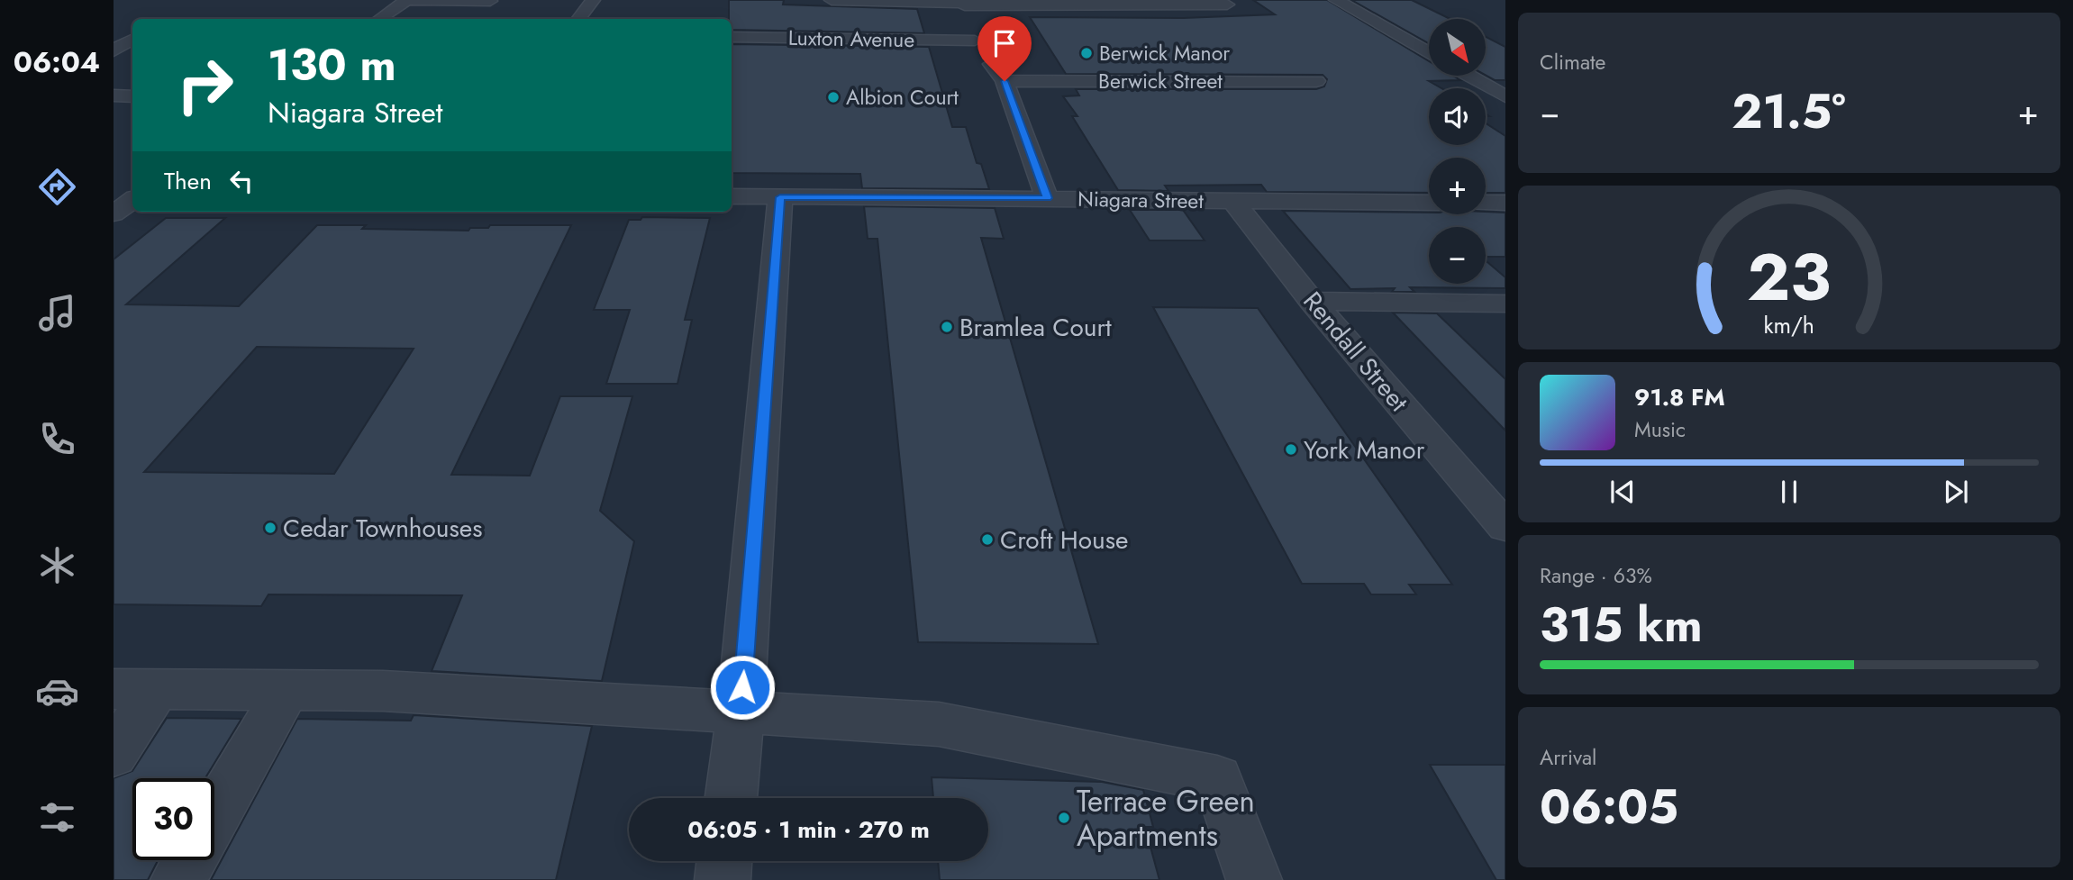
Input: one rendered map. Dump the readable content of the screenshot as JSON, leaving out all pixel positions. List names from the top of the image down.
{
  "streets": {
    "street": [
      "Luxton Avenue",
      "Berwick Street",
      "Niagara Street",
      "Rendall Street"
    ]
  },
  "crossings": [
    ["Niagara Street", "Rendall Street"]
  ],
  "places": [
    "Berwick Manor",
    "Albion Court",
    "Bramlea Court",
    "York Manor",
    "Cedar Townhouses",
    "Croft House",
    "Terrace Green Apartments"
  ],
  "north": "bottom right",
  "page": {
    "tabs": "06:04",
    "tile": [
      "Climate",
      ["Range · 63%", "315 km"],
      ["Arrival", "06:05"]
    ],
    "map_buttons": ["+", "−"],
    "turn": ["130 m", "Niagara Street"],
    "heat": ["−", "21.5°", "+"],
    "then": "Then",
    "song": ["91.8 FM", "Music"],
    "limit": "30",
    "trip": "06:05 · 1 min · 270 m",
    "gauge": ["23", "km/h"]
  }
}
